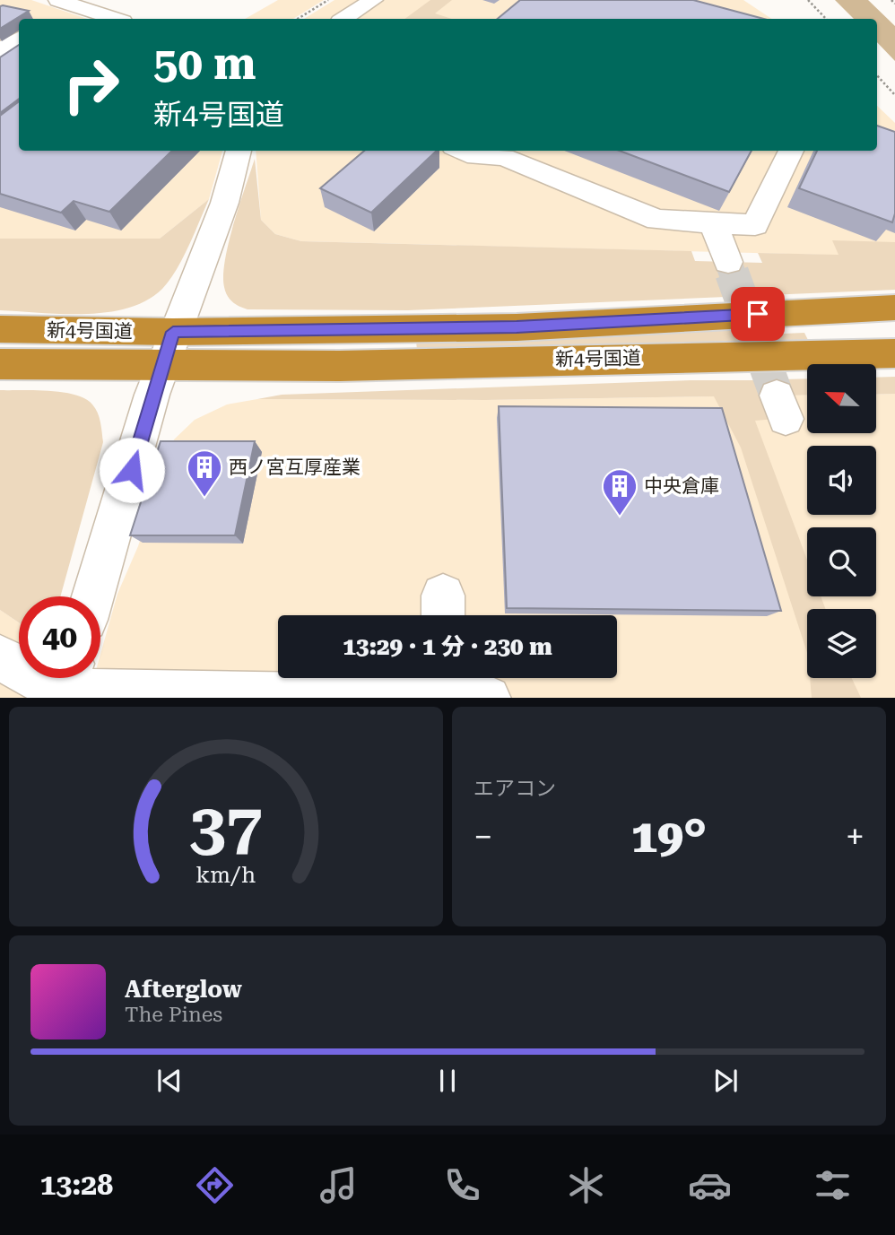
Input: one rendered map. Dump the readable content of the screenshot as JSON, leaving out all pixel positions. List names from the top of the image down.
{
  "streets": {
    "highway": ["新4号国道"]
  },
  "places": {
    "building": ["西ノ宮互厚産業", "中央倉庫"]
  },
  "north": "left",
  "page": {
    "turn": ["50 m", "新4号国道"],
    "limit": "40",
    "trip": "13:29 · 1 分 · 230 m",
    "tile": "エアコン",
    "heat": ["−", "19°", "+"],
    "song": ["Afterglow", "The Pines"],
    "tabs": "13:28",
    "gauge": ["37", "km/h"]
  }
}
